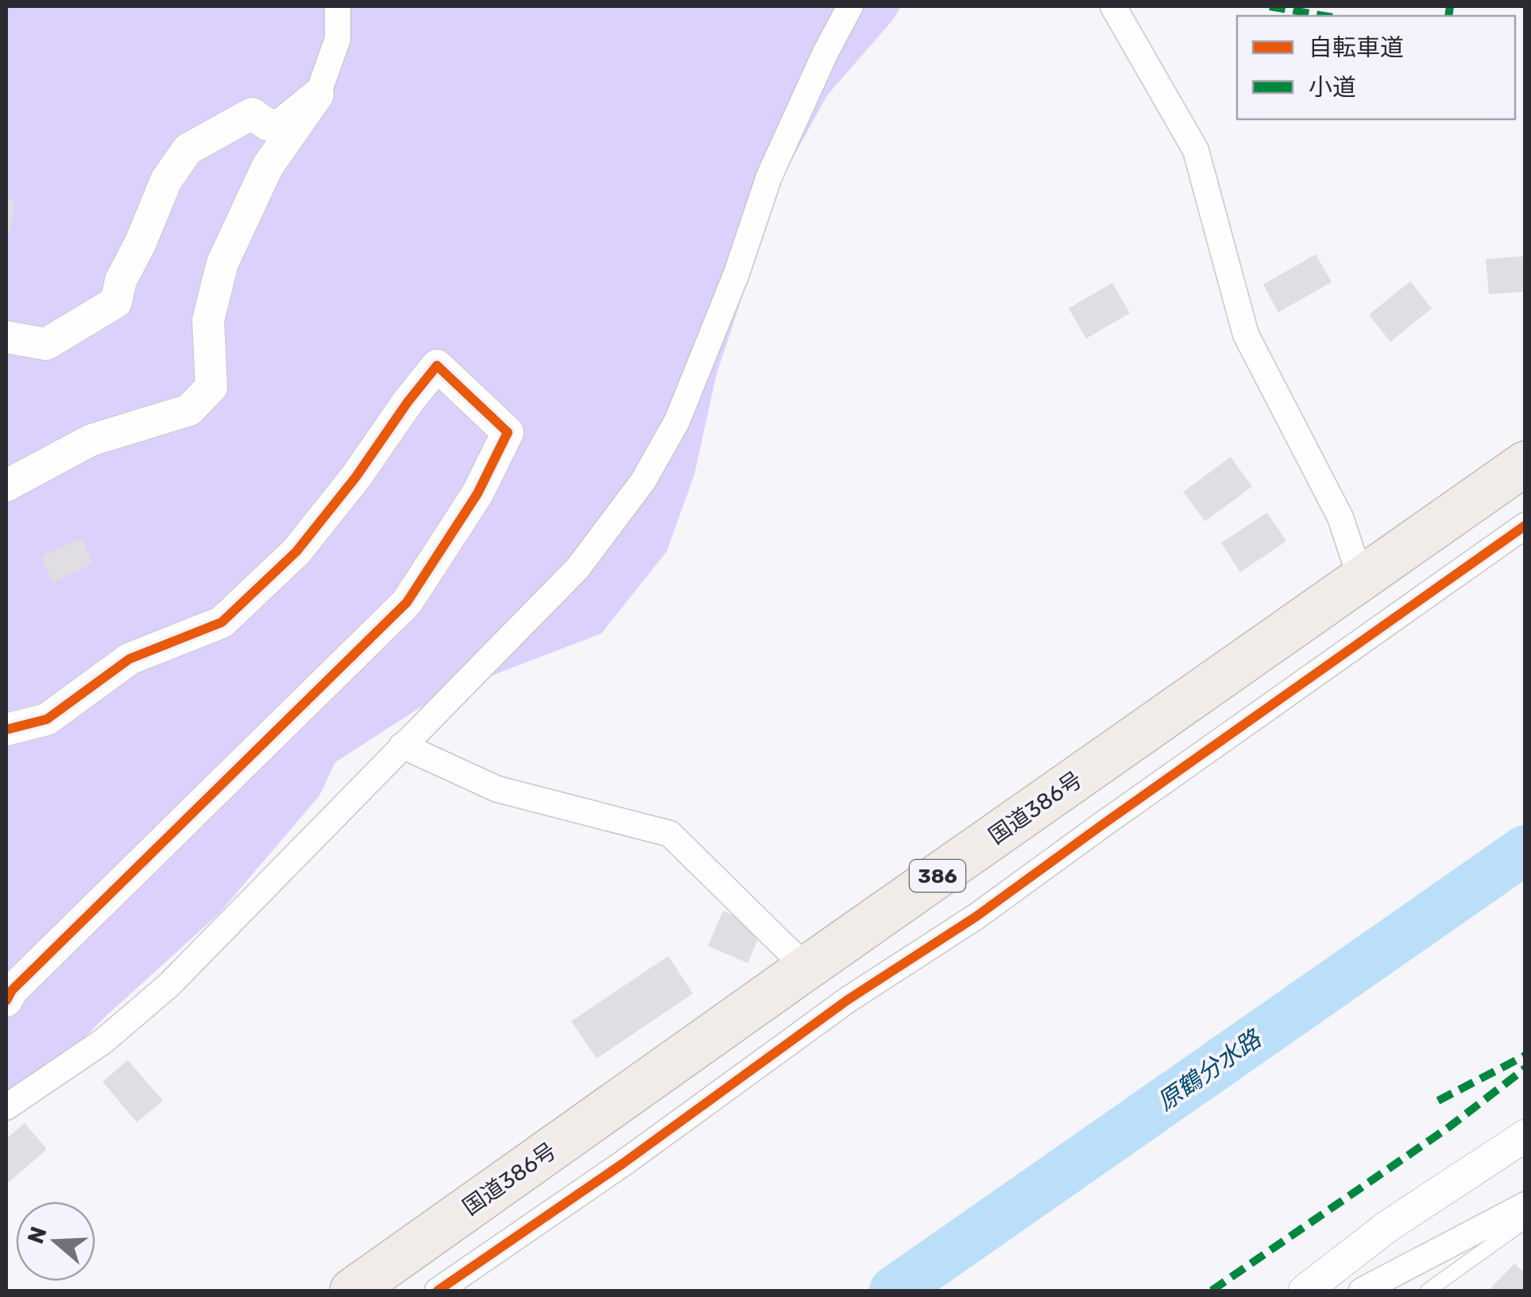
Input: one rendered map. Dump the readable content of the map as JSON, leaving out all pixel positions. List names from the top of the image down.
{
  "streets": {
    "highway": ["国道386号", "386"]
  },
  "water": ["原鶴分水路"],
  "legend": ["自転車道", "小道"],
  "north": "left"
}
